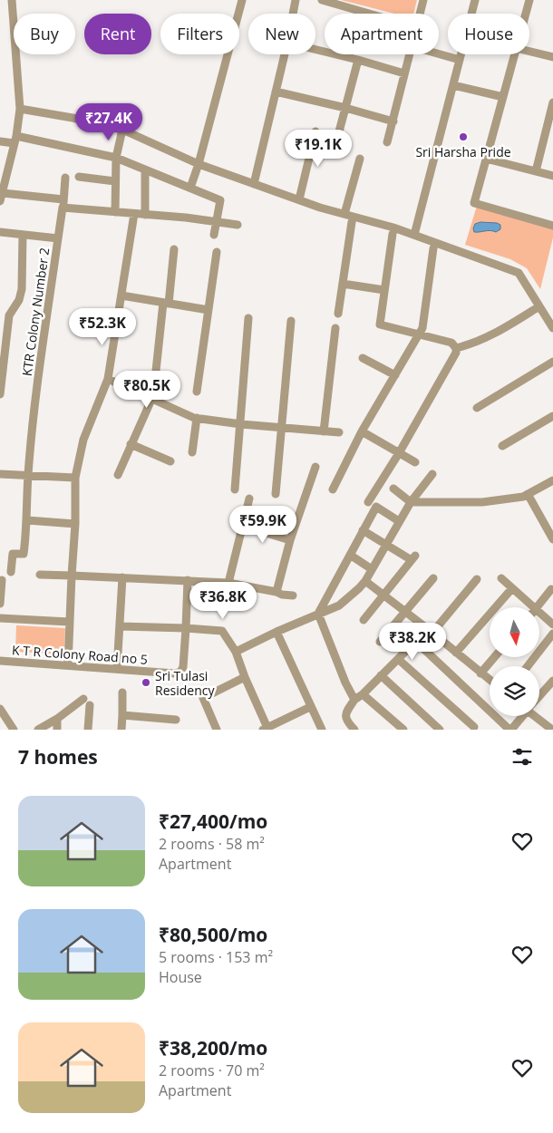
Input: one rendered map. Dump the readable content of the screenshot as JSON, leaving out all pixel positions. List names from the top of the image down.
{
  "streets": {
    "street": ["KTR Colony Number 2", "K T R Colony Road no 5"]
  },
  "places": ["Sri Harsha Pride", "Sri Tulasi Residency"],
  "north": "bottom",
  "page": {
    "chip": [
      "Buy",
      "Rent",
      "Filters",
      "New",
      "Apartment",
      "House"
    ],
    "price": [
      "₹27.4K",
      "₹19.1K",
      "₹52.3K",
      "₹80.5K",
      "₹59.9K",
      "₹36.8K",
      "₹38.2K"
    ],
    "heading": "7 homes",
    "list": [
      {
        "name": "₹27,400/mo",
        "note": "2 rooms · 58 m² · Apartment"
      },
      {
        "name": "₹80,500/mo",
        "note": "5 rooms · 153 m² · House"
      },
      {
        "name": "₹38,200/mo",
        "note": "2 rooms · 70 m² · Apartment"
      }
    ]
  }
}
